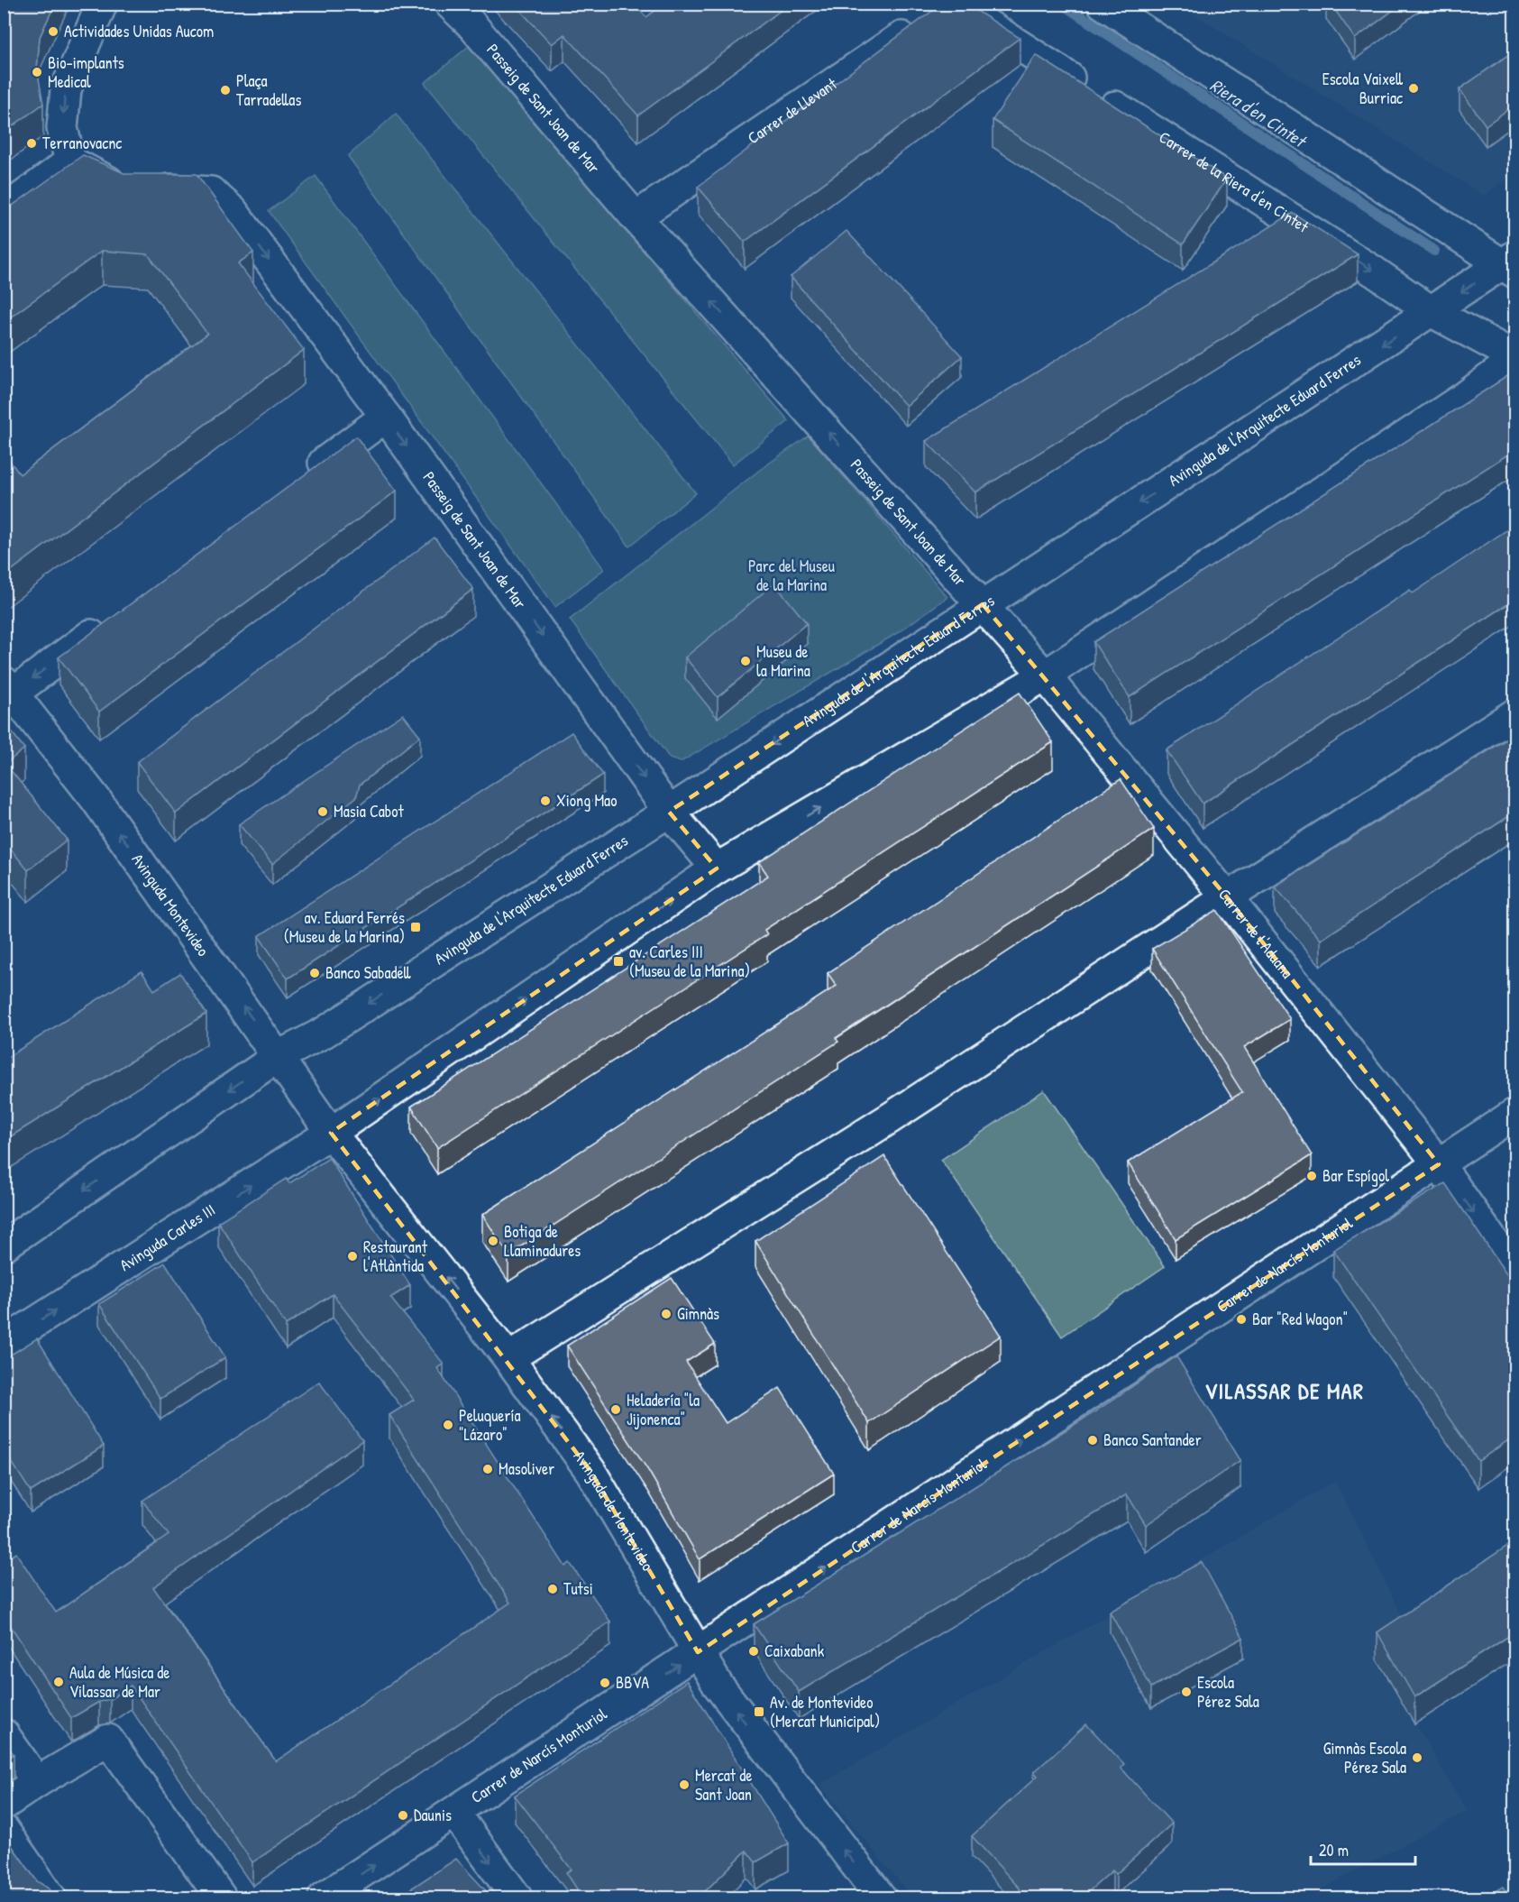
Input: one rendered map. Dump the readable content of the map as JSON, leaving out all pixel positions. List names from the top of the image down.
{
  "streets": {
    "street": [
      "Passeig de Sant Joan de Mar",
      "Carrer de Llevant",
      "Carrer de la Riera d'en Cintet",
      "Avinguda de l'Arquitecte Eduard Ferres",
      "Avinguda Montevideo",
      "Carrer de l'Aduana",
      "Avinguda Carles III",
      "Carrer de Narcís Monturiol",
      "Avinguda de Montevideo"
    ]
  },
  "crossings": [
    ["Passeig de Sant Joan de Mar", "Carrer de Llevant"],
    ["Passeig de Sant Joan de Mar", "Avinguda de l'Arquitecte Eduard Ferres"],
    ["Passeig de Sant Joan de Mar", "Carrer de l'Aduana"],
    ["Carrer de Llevant", "Carrer de la Riera d'en Cintet"],
    ["Carrer de la Riera d'en Cintet", "Avinguda de l'Arquitecte Eduard Ferres"],
    ["Avinguda de l'Arquitecte Eduard Ferres", "Avinguda Montevideo"],
    ["Avinguda de l'Arquitecte Eduard Ferres", "Carrer de l'Aduana"],
    ["Avinguda Montevideo", "Avinguda Carles III"],
    ["Avinguda Montevideo", "Avinguda de Montevideo"],
    ["Carrer de l'Aduana", "Carrer de Narcís Monturiol"],
    ["Avinguda Carles III", "Avinguda de Montevideo"],
    ["Carrer de Narcís Monturiol", "Avinguda de Montevideo"]
  ],
  "one_way": ["Avinguda Montevideo", "Carrer de Narcís Monturiol", "Avinguda de Montevideo"],
  "districts": ["VILASSAR DE MAR"],
  "water": ["Riera d'en Cintet"],
  "parks": ["Parc del Museu de la Marina"],
  "places": {
    "other": [
      "Actividades Unidas Aucom",
      "Bio-implants Medical",
      "Escola Vaixell Burriac",
      "Plaça Tarradellas",
      "Terranovacnc",
      "Museu de la Marina",
      "Xiong Mao",
      "Masia Cabot",
      "Banco Sabadell",
      "Bar Espígol",
      "Botiga de Llaminadures",
      "Restaurant l'Atlàntida",
      "Gimnàs",
      "Bar \"Red Wagon\"",
      "Heladería \"la Jijonenca\"",
      "Peluquería \"Lázaro\"",
      "Banco Santander",
      "Masoliver",
      "Tutsi",
      "Caixabank",
      "Aula de Música de Vilassar de Mar",
      "BBVA",
      "Escola Pérez Sala",
      "Gimnàs Escola Pérez Sala",
      "Mercat de Sant Joan",
      "Daunis"
    ],
    "transit": ["av. Eduard Ferrés (Museu de la Marina)", "av. Carles III (Museu de la Marina)", "Av. de Montevideo (Mercat Municipal)"]
  },
  "scale_bar": "20 m"
}
